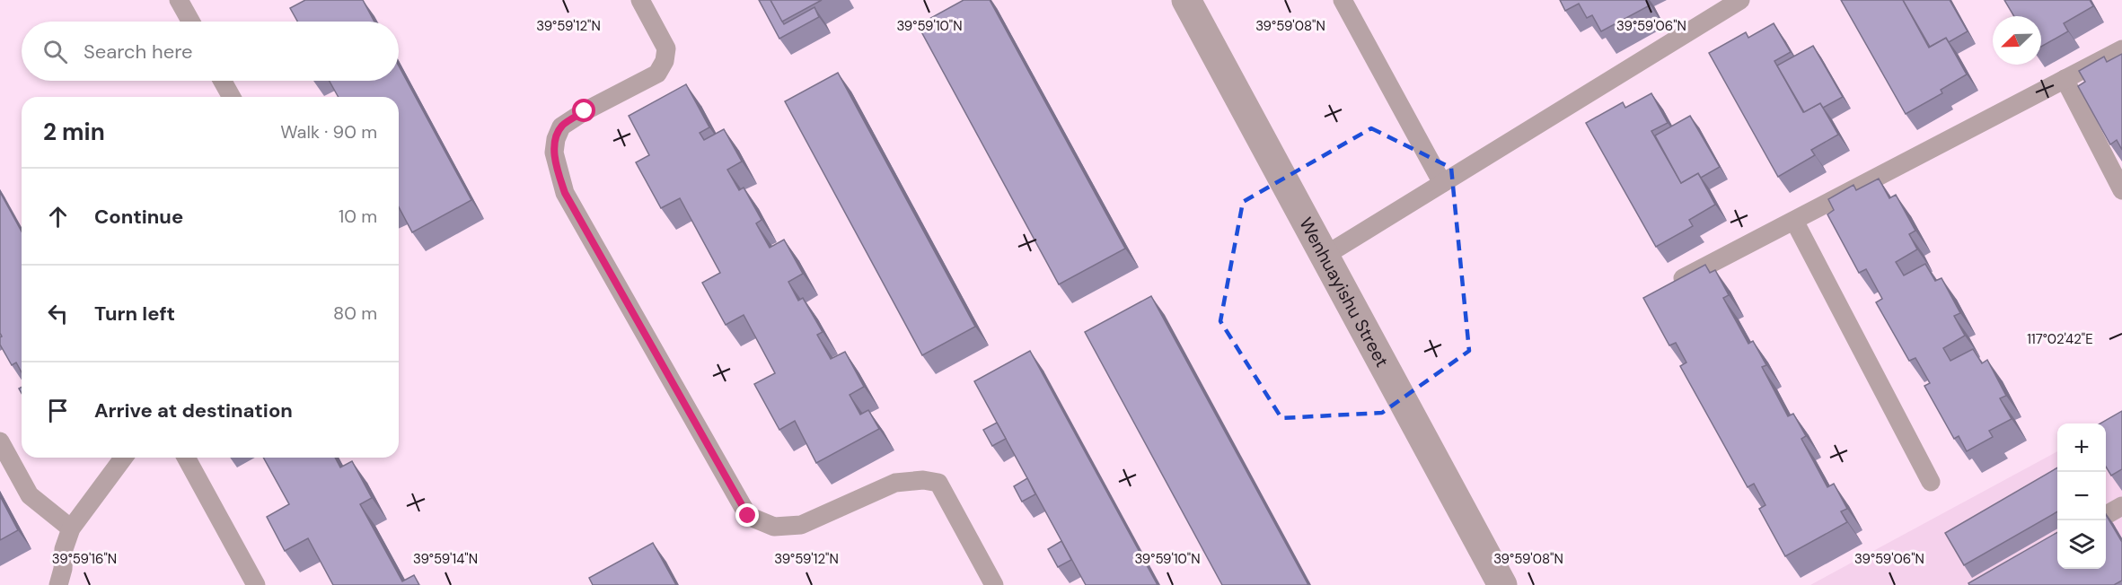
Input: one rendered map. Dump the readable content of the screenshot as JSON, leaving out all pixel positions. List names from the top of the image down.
{
  "streets": {
    "street": ["Wenhuayishu Street"]
  },
  "north": "bottom left",
  "page": {
    "search": "Search here",
    "heading": ["2 min", "Walk · 90 m"],
    "list": [
      ["Continue", "10 m"],
      ["Turn left", "80 m"],
      "Arrive at destination"
    ],
    "map_buttons": ["+", "−"]
  },
  "coordinates": [
    "39°59'12\"N",
    "39°59'10\"N",
    "39°59'08\"N",
    "39°59'06\"N",
    "117°02'42\"E",
    "39°59'16\"N",
    "39°59'14\"N"
  ]
}
